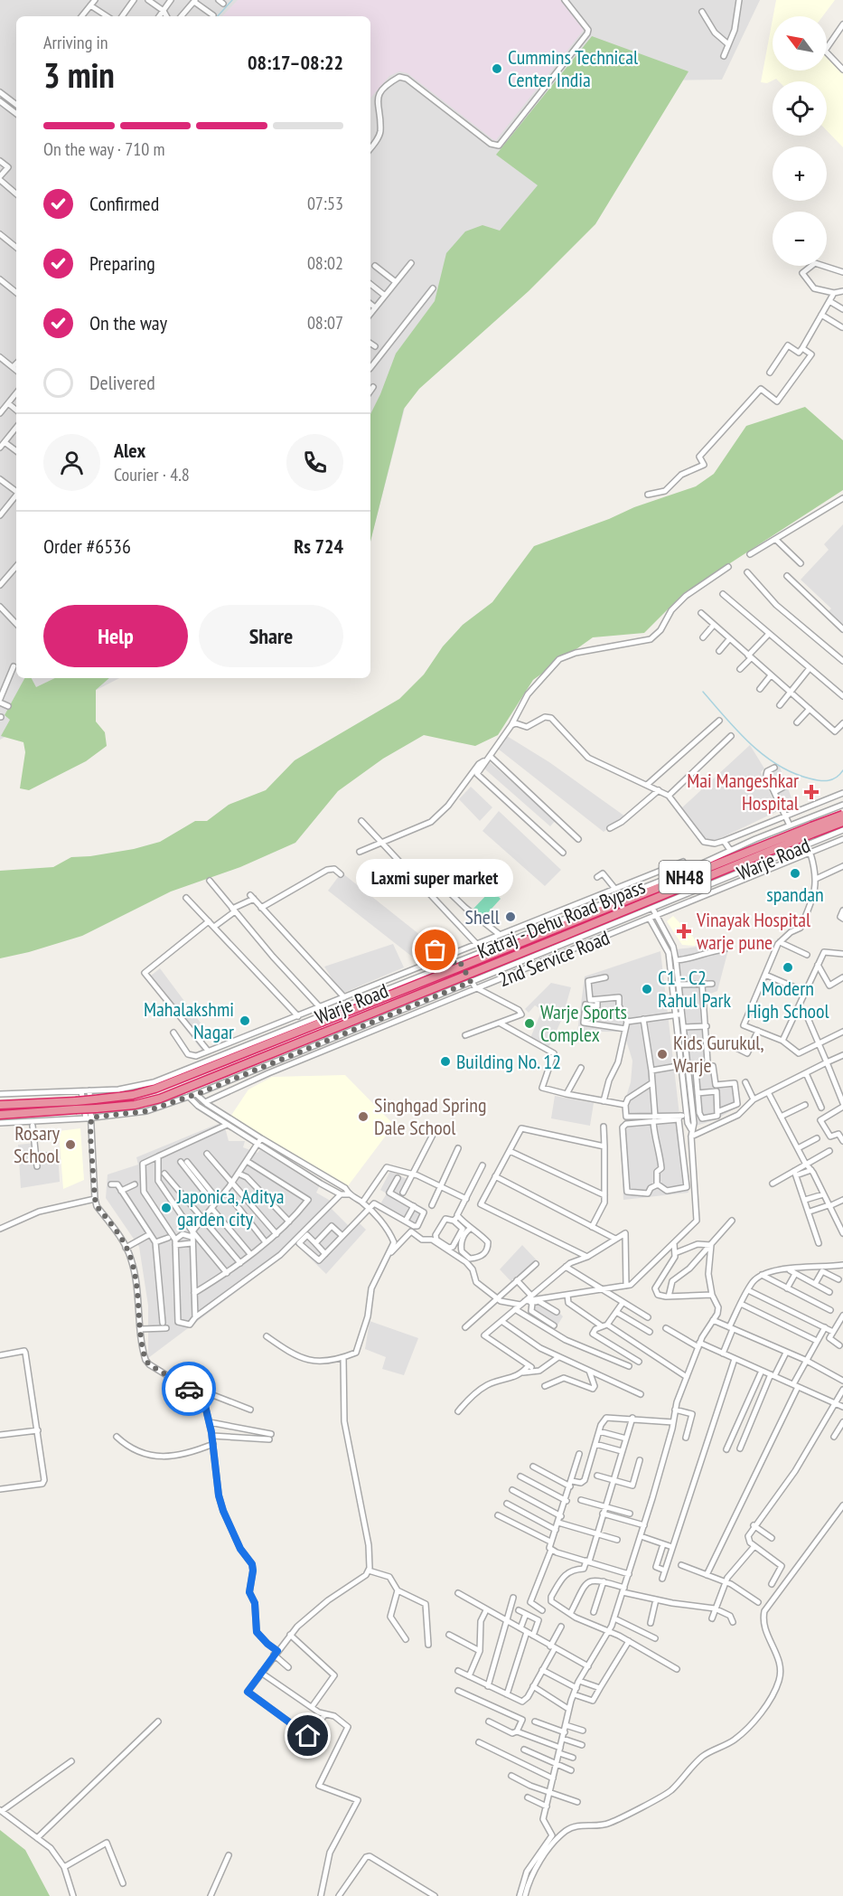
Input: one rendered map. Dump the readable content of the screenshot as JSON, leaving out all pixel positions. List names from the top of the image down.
{
  "streets": {
    "highway": ["NH48", "Katraj - Dehu Road Bypass"],
    "street": ["Warje Road", "2nd Service Road"]
  },
  "crossings": [
    ["NH48", "Katraj - Dehu Road Bypass"]
  ],
  "places": {
    "other": [
      "Cummins Technical Center India",
      "spandan",
      "Shell",
      "Laxmi super market",
      "Modern High School",
      "C1 - C2 Rahul Park",
      "Mahalakshmi Nagar",
      "Warje Sports Complex",
      "Kids Gurukul, Warje",
      "Building No. 12",
      "Singhgad Spring Dale School",
      "Rosary School",
      "Japonica, Aditya garden city"
    ],
    "health": ["Mai Mangeshkar Hospital", "Vinayak Hospital warje pune"]
  },
  "north": "top left",
  "page": {
    "map_buttons": ["+", "−"],
    "heading": ["3 min", "Arriving in", "08:17–08:22"],
    "panel": [
      "Alex",
      "Courier · 4.8",
      "Order #6536",
      "Rs 724"
    ],
    "bar": "On the way · 710 m",
    "list": [
      ["Confirmed", "07:53"],
      ["Preparing", "08:02"],
      ["On the way", "08:07"],
      "Delivered"
    ],
    "buttons": ["Help", "Share"],
    "bubble": "Laxmi super market"
  }
}
